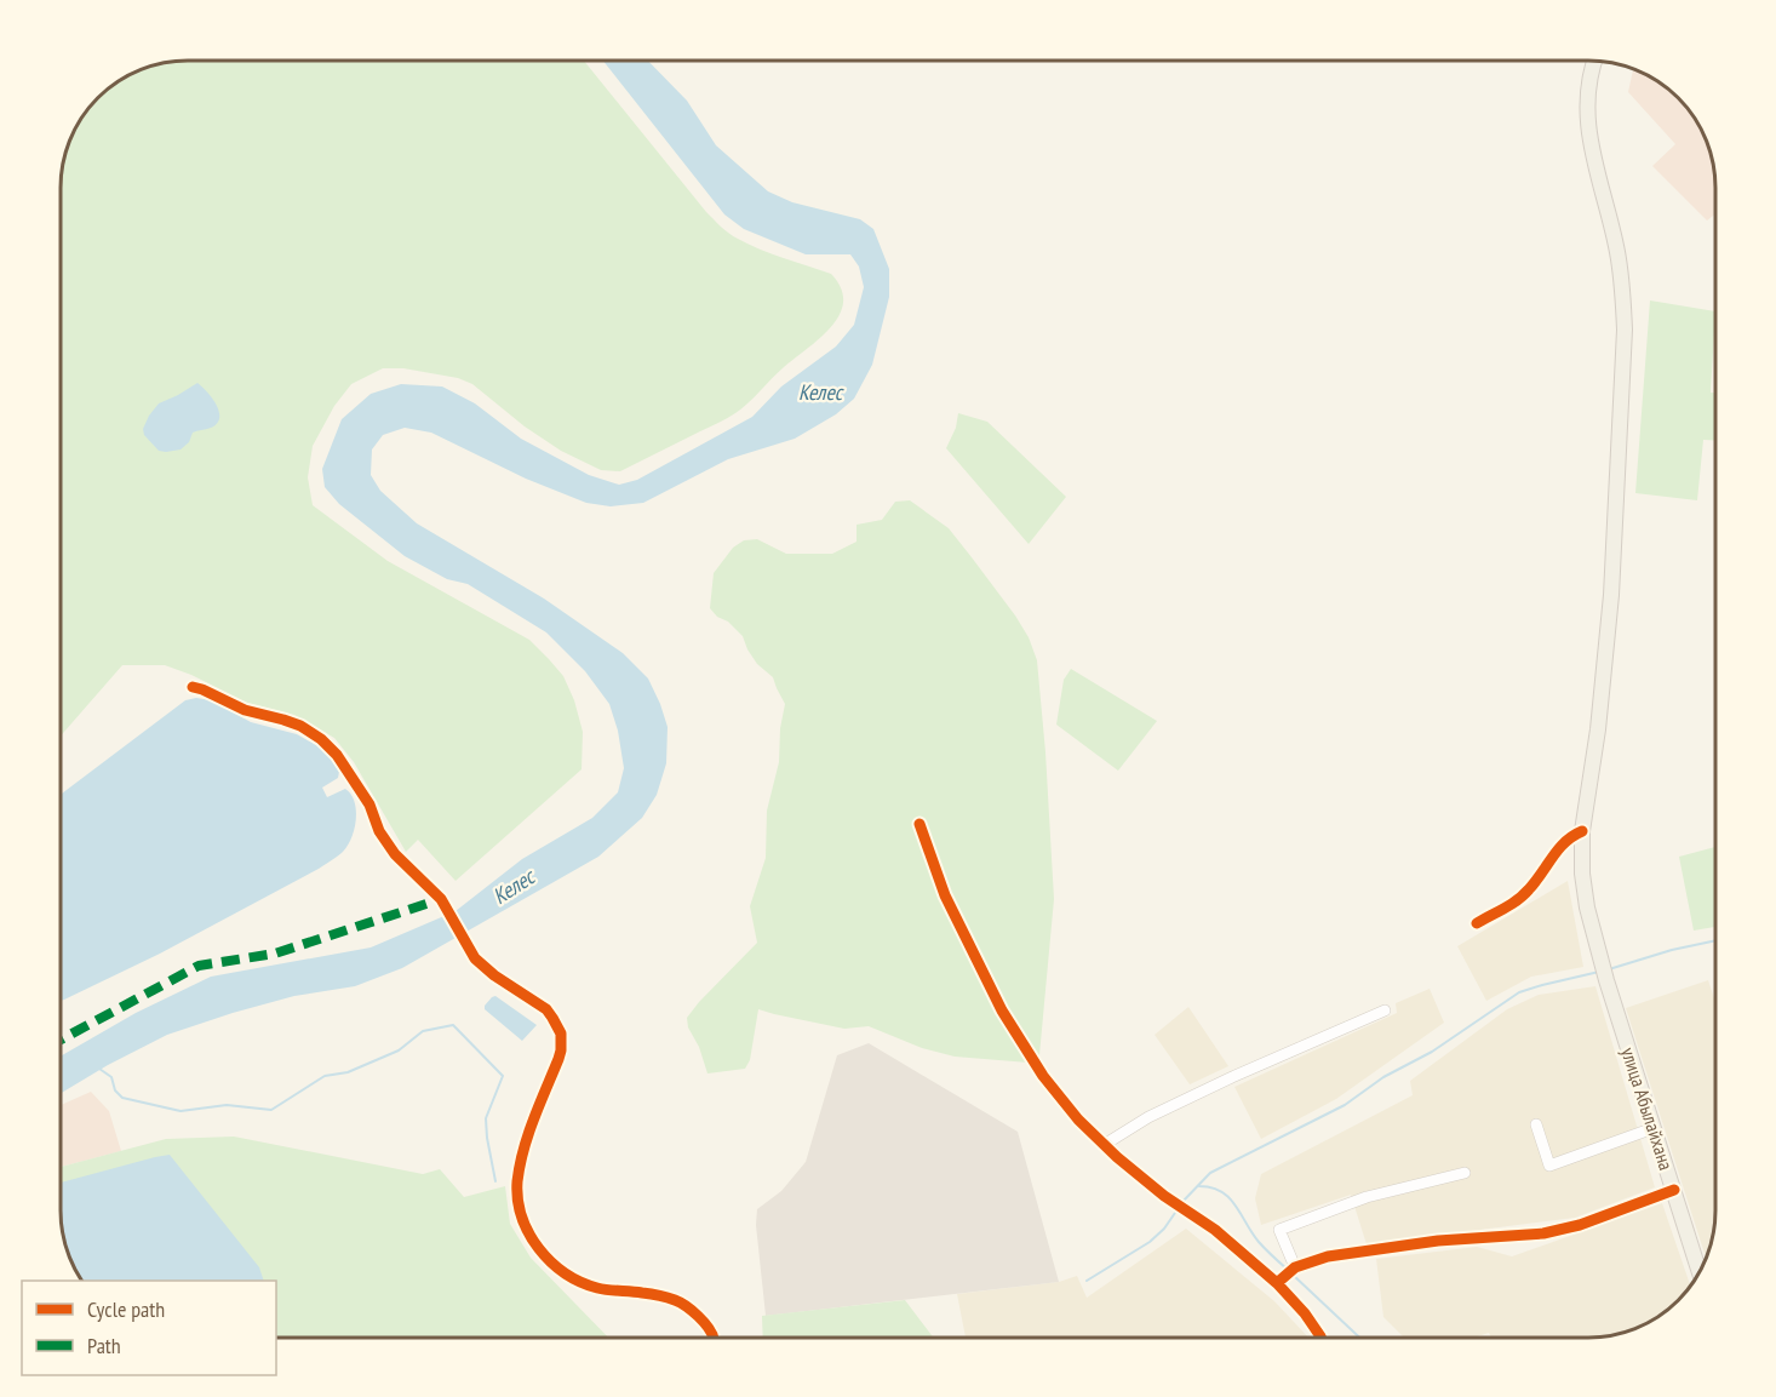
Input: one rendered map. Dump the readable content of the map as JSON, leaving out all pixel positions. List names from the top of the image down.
{
  "streets": {
    "main road": ["улица Абылайхана"]
  },
  "water": ["Келес"],
  "legend": ["Cycle path", "Path"]
}
